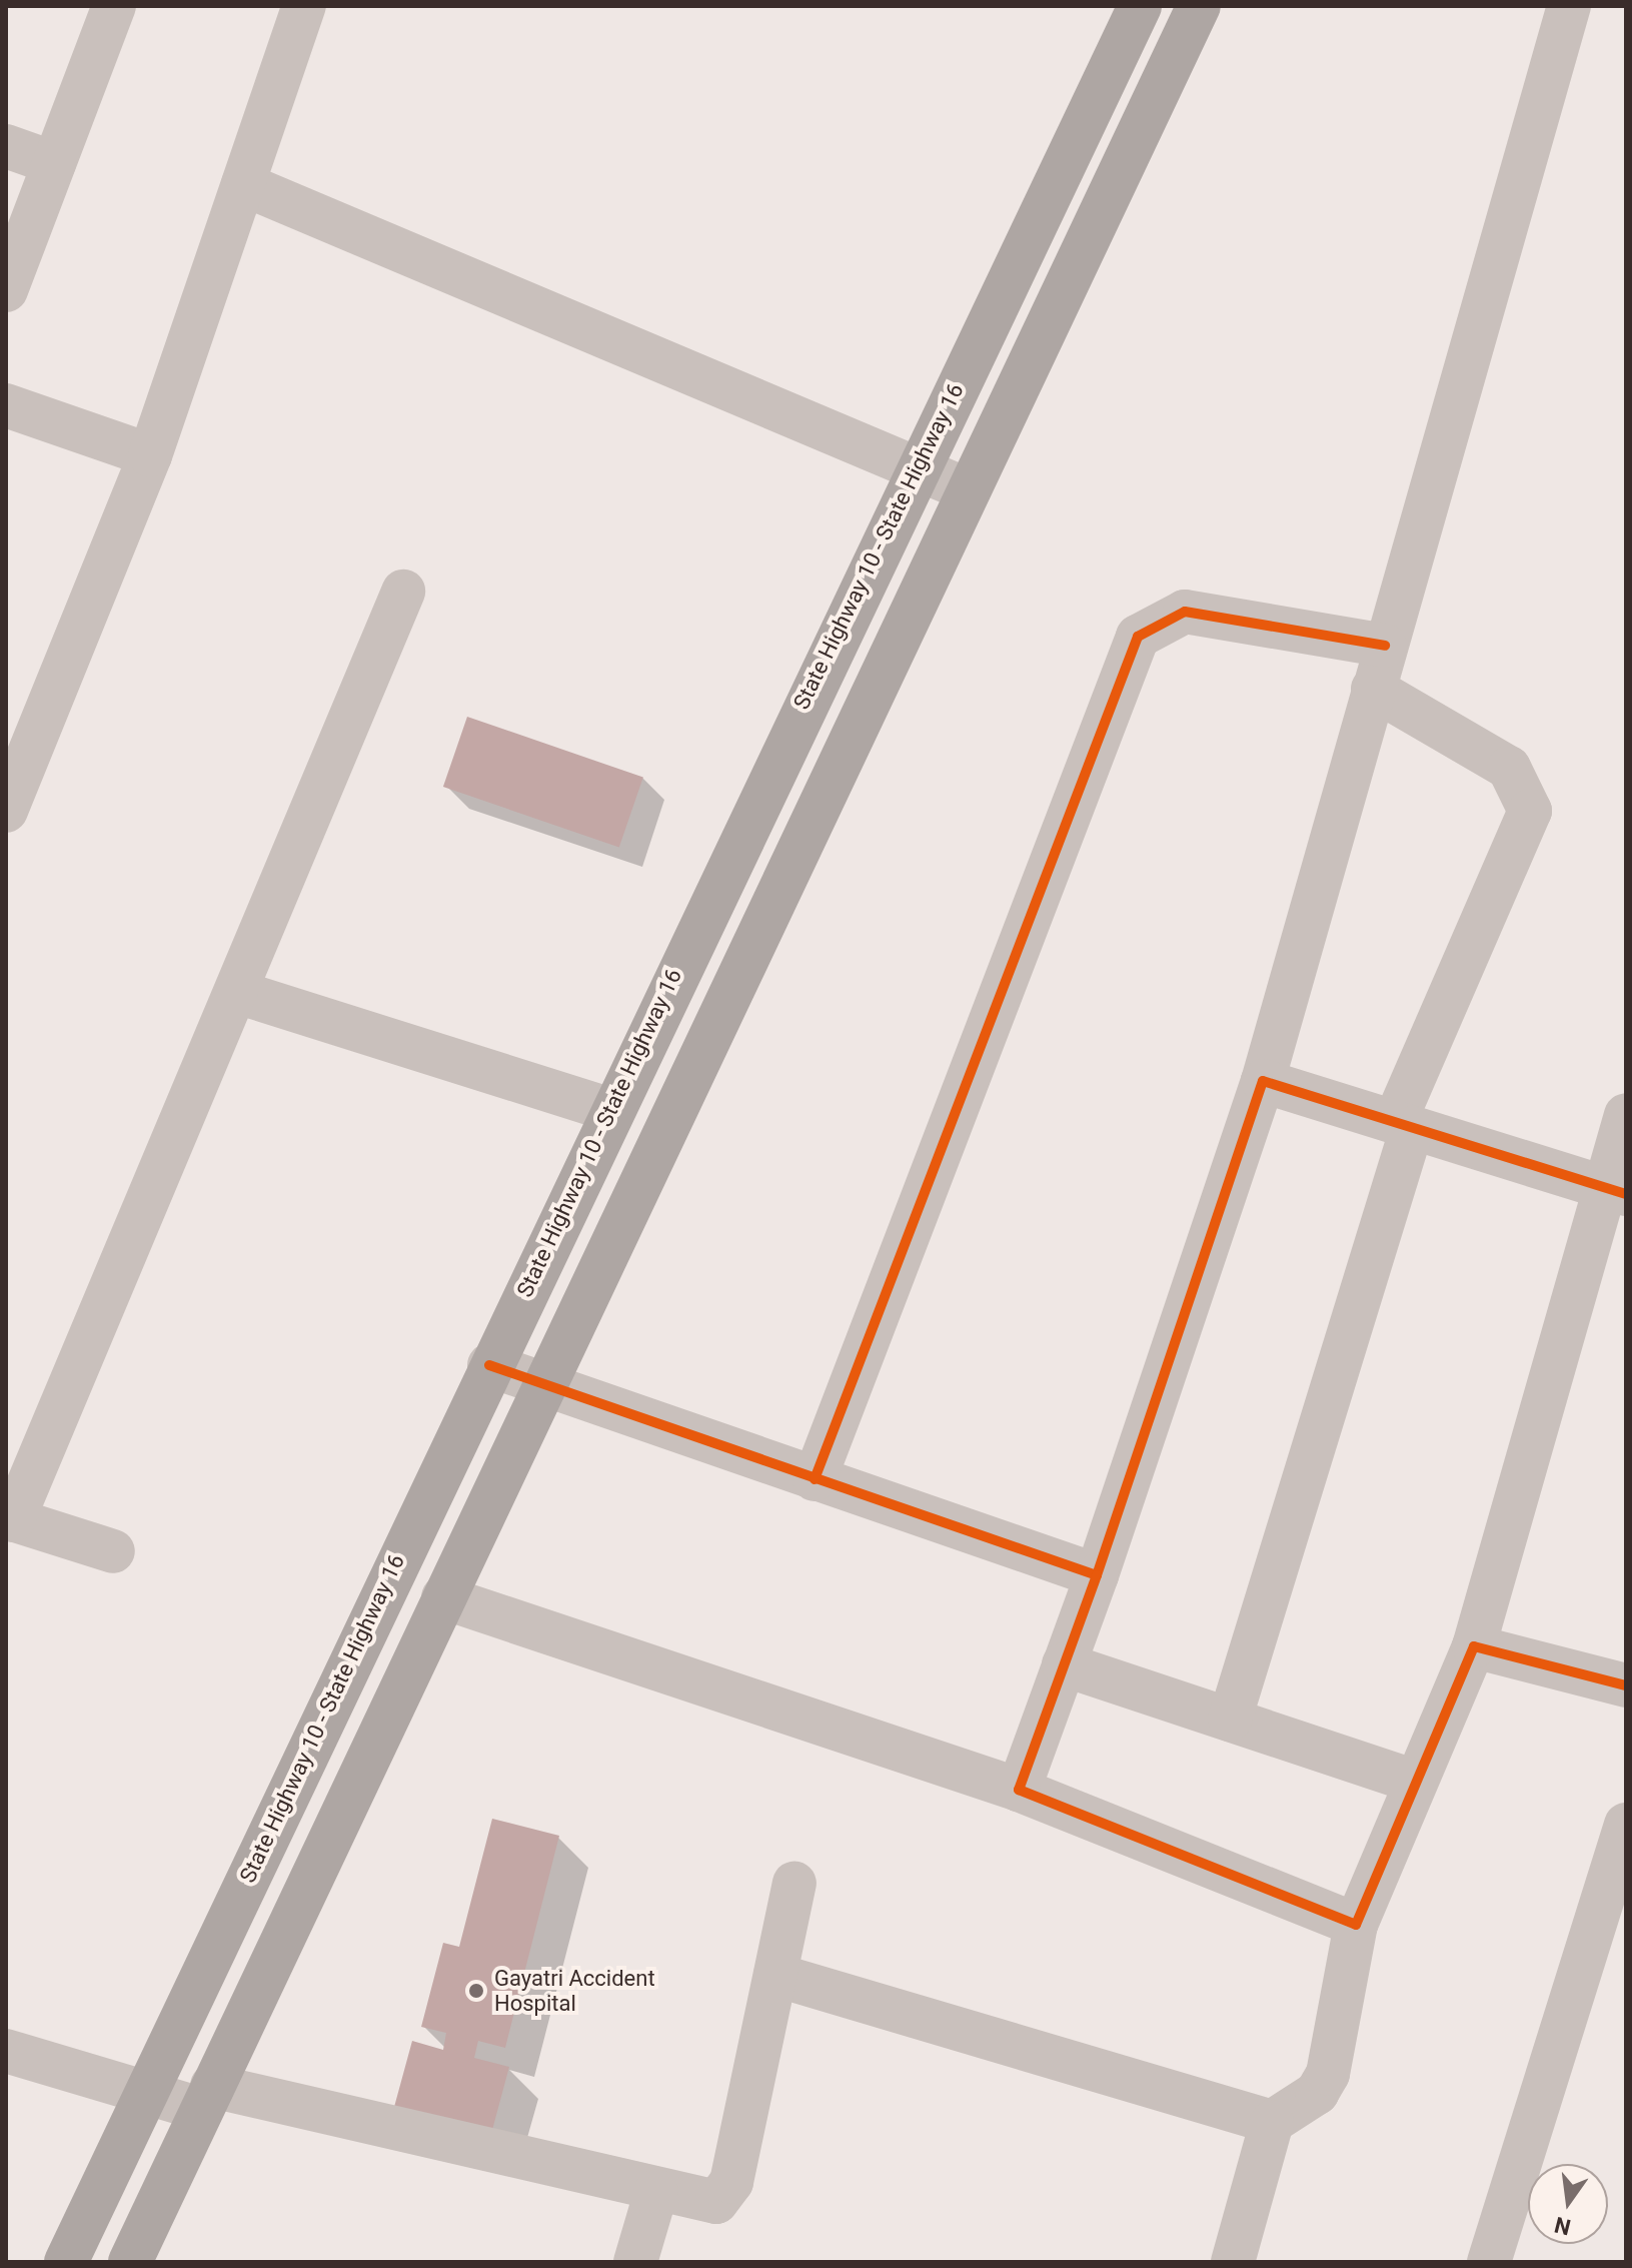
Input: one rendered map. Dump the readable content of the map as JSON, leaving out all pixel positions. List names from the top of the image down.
{
  "streets": {
    "highway": ["State Highway 10 - State Highway 16"]
  },
  "places": ["Gayatri Accident Hospital"],
  "north": "bottom"
}
